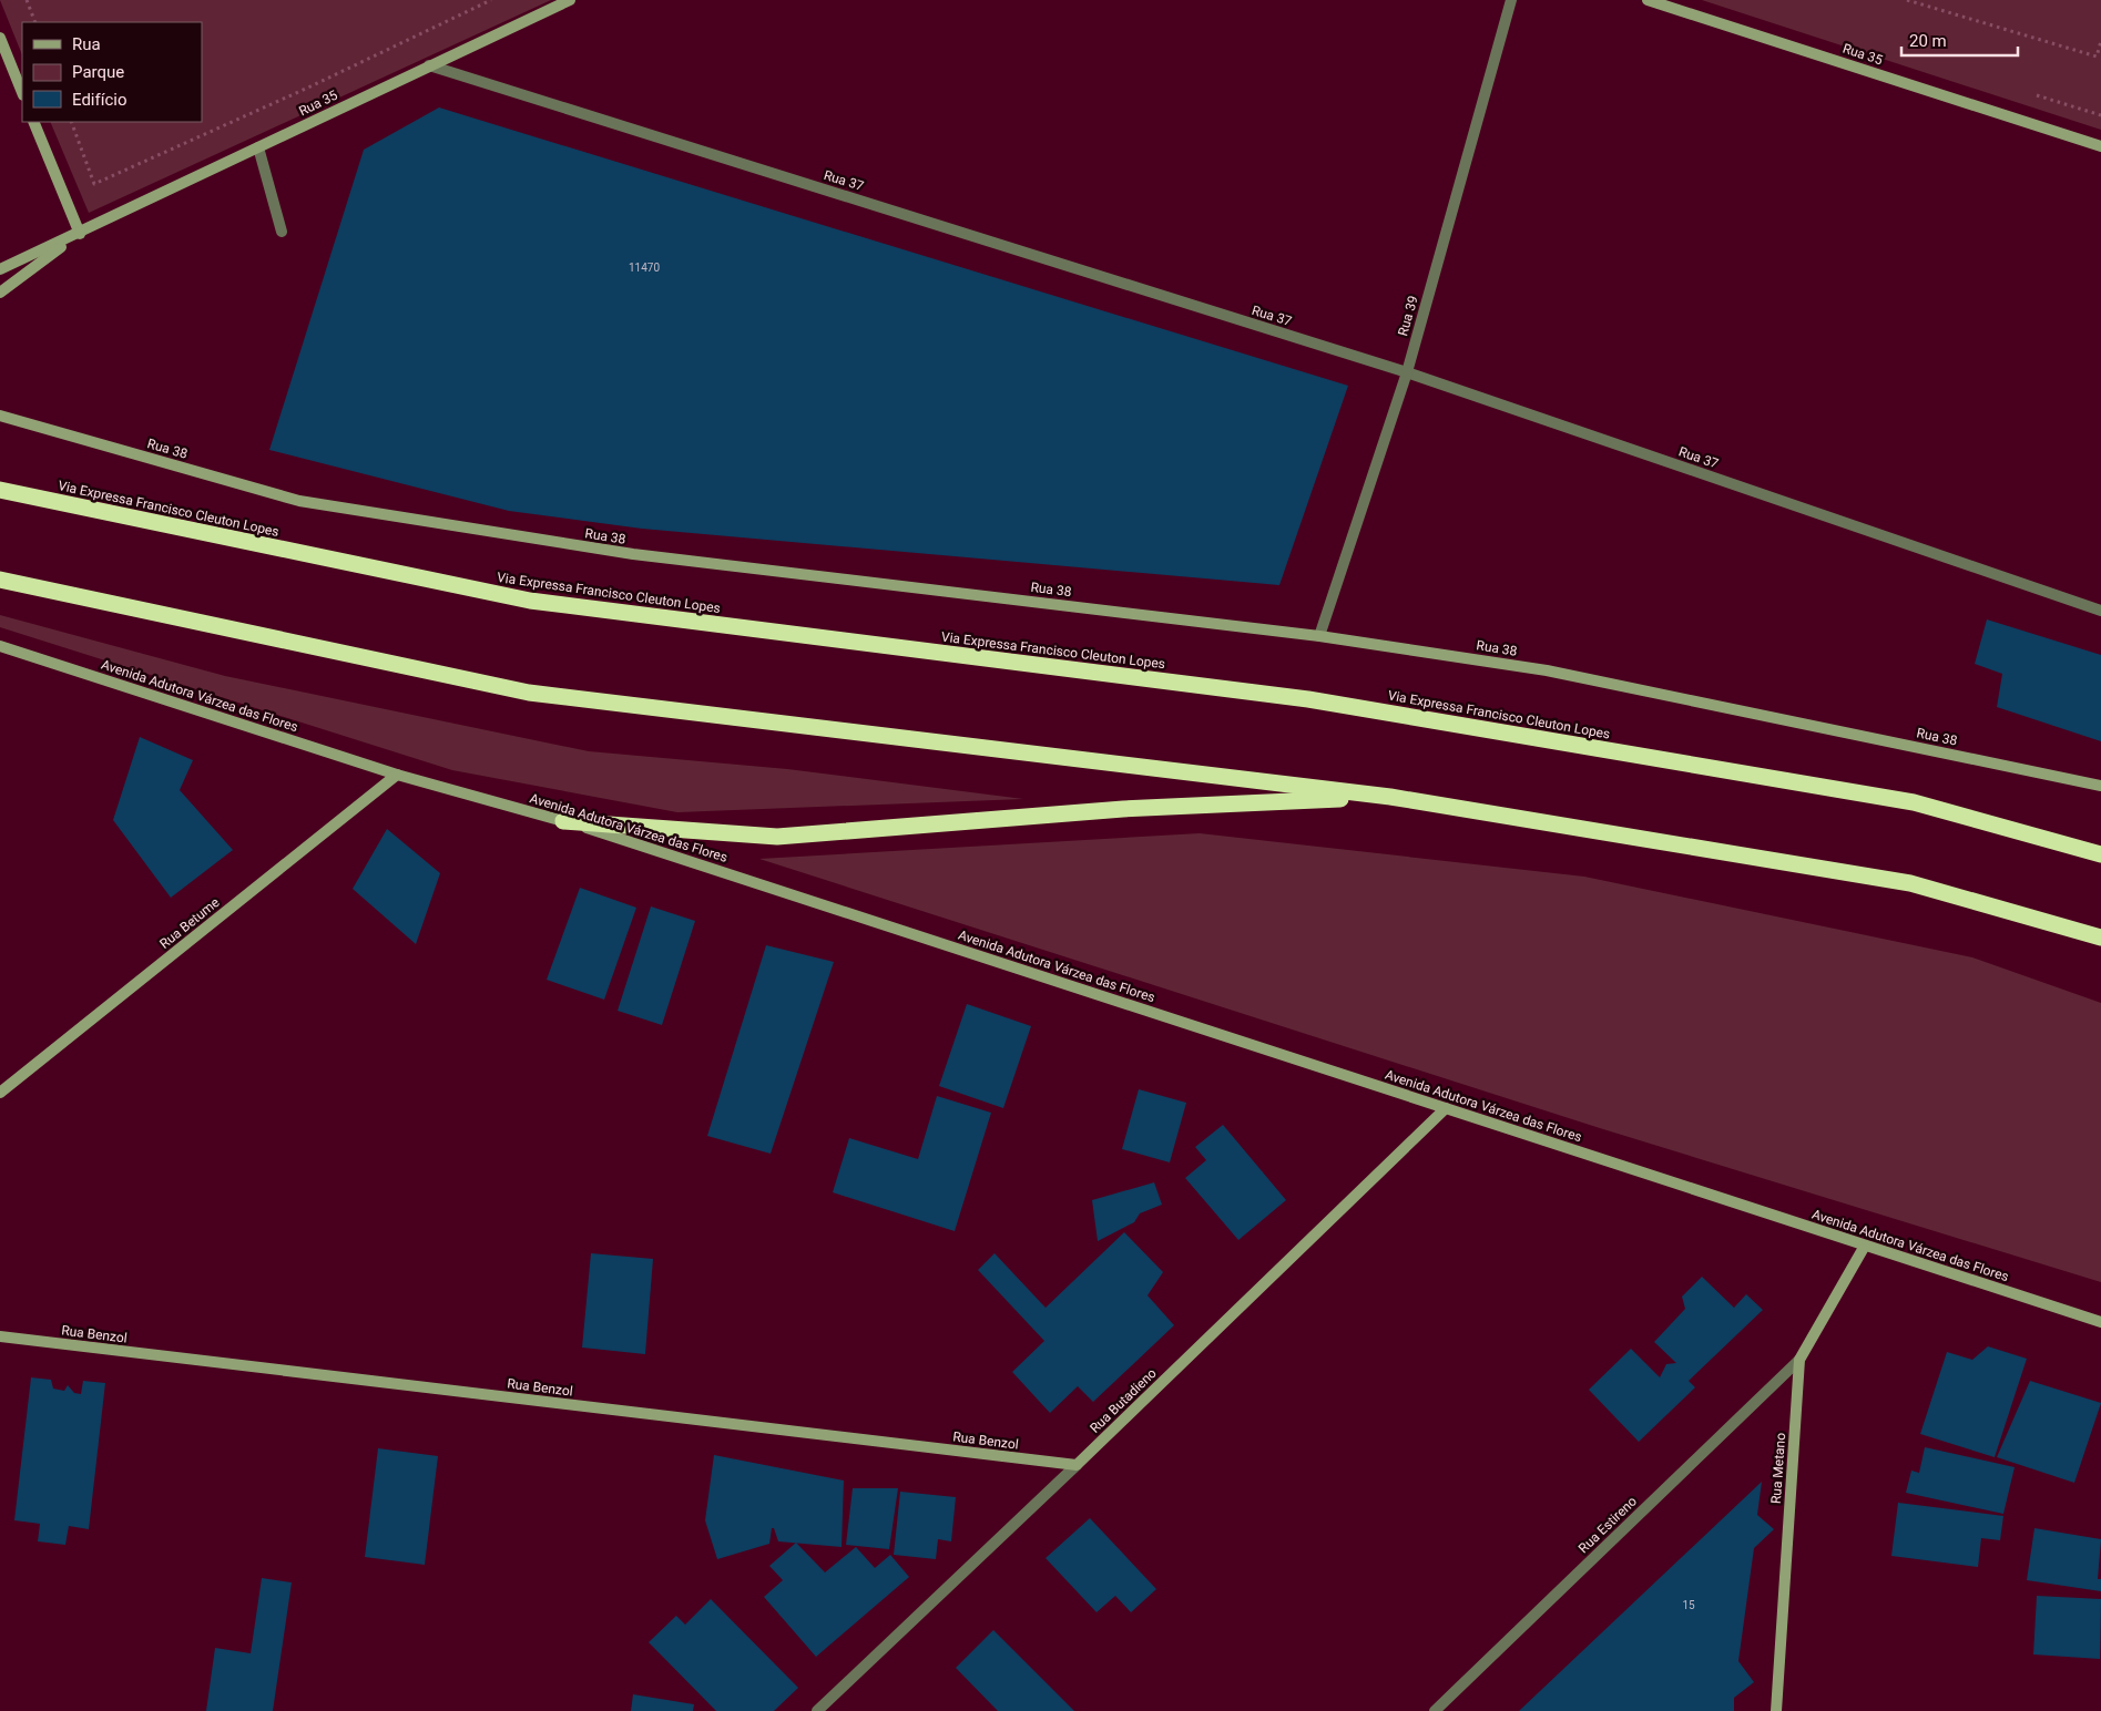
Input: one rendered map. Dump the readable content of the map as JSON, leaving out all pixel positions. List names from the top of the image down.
{
  "streets": {
    "highway": ["Via Expressa Francisco Cleuton Lopes"],
    "street": [
      "Rua 35",
      "Rua 37",
      "Rua 39",
      "Rua 38",
      "Avenida Adutora Várzea das Flores",
      "Rua Betume",
      "Rua Benzol",
      "Rua Butadieno",
      "Rua Metano",
      "Rua Estireno"
    ]
  },
  "crossings": [
    ["Rua 35", "Rua 37"],
    ["Rua 37", "Rua 39"],
    ["Rua 39", "Rua 38"],
    ["Avenida Adutora Várzea das Flores", "Rua Betume"],
    ["Avenida Adutora Várzea das Flores", "Rua Butadieno"],
    ["Avenida Adutora Várzea das Flores", "Rua Metano"],
    ["Rua Benzol", "Rua Butadieno"],
    ["Rua Metano", "Rua Estireno"]
  ],
  "house_numbers": ["11470", "15"],
  "legend": ["Rua", "Parque", "Edifício"],
  "scale_bar": "20 m"
}
